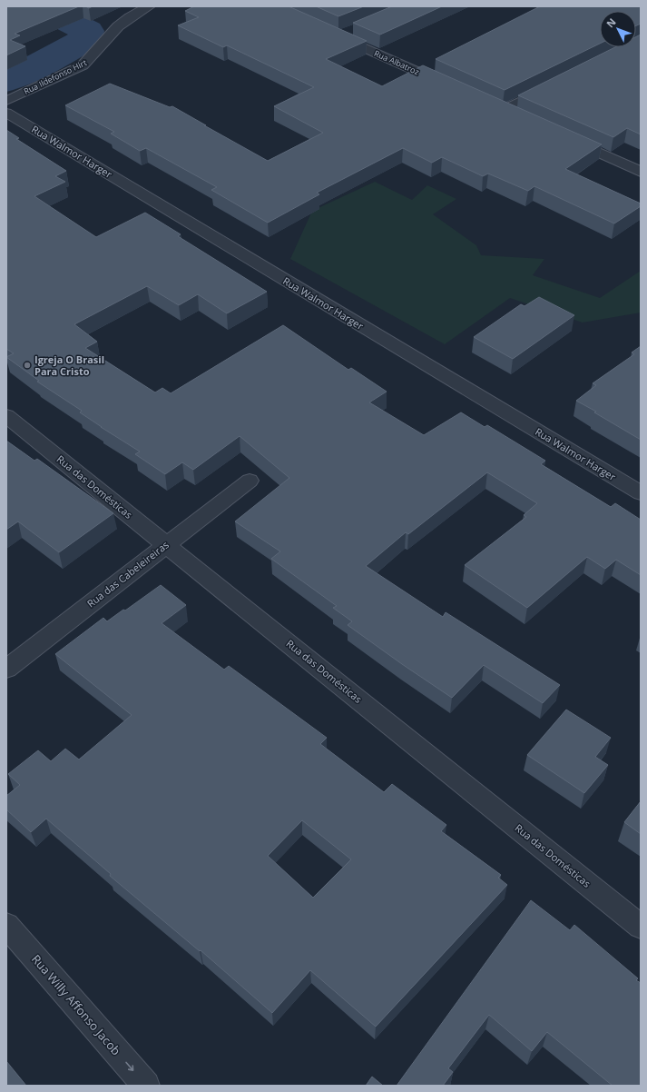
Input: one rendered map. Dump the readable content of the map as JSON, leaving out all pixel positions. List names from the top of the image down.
{
  "streets": {
    "street": [
      "Rua Albatroz",
      "Rua Ildefonso Hirt",
      "Rua Walmor Harger",
      "Rua das Domésticas",
      "Rua das Cabeleireiras",
      "Rua Willy Affonso Jacob"
    ]
  },
  "crossings": [
    ["Rua das Domésticas", "Rua das Cabeleireiras"]
  ],
  "one_way": ["Rua Willy Affonso Jacob"],
  "places": ["Igreja O Brasil Para Cristo"],
  "north": "top left"
}
